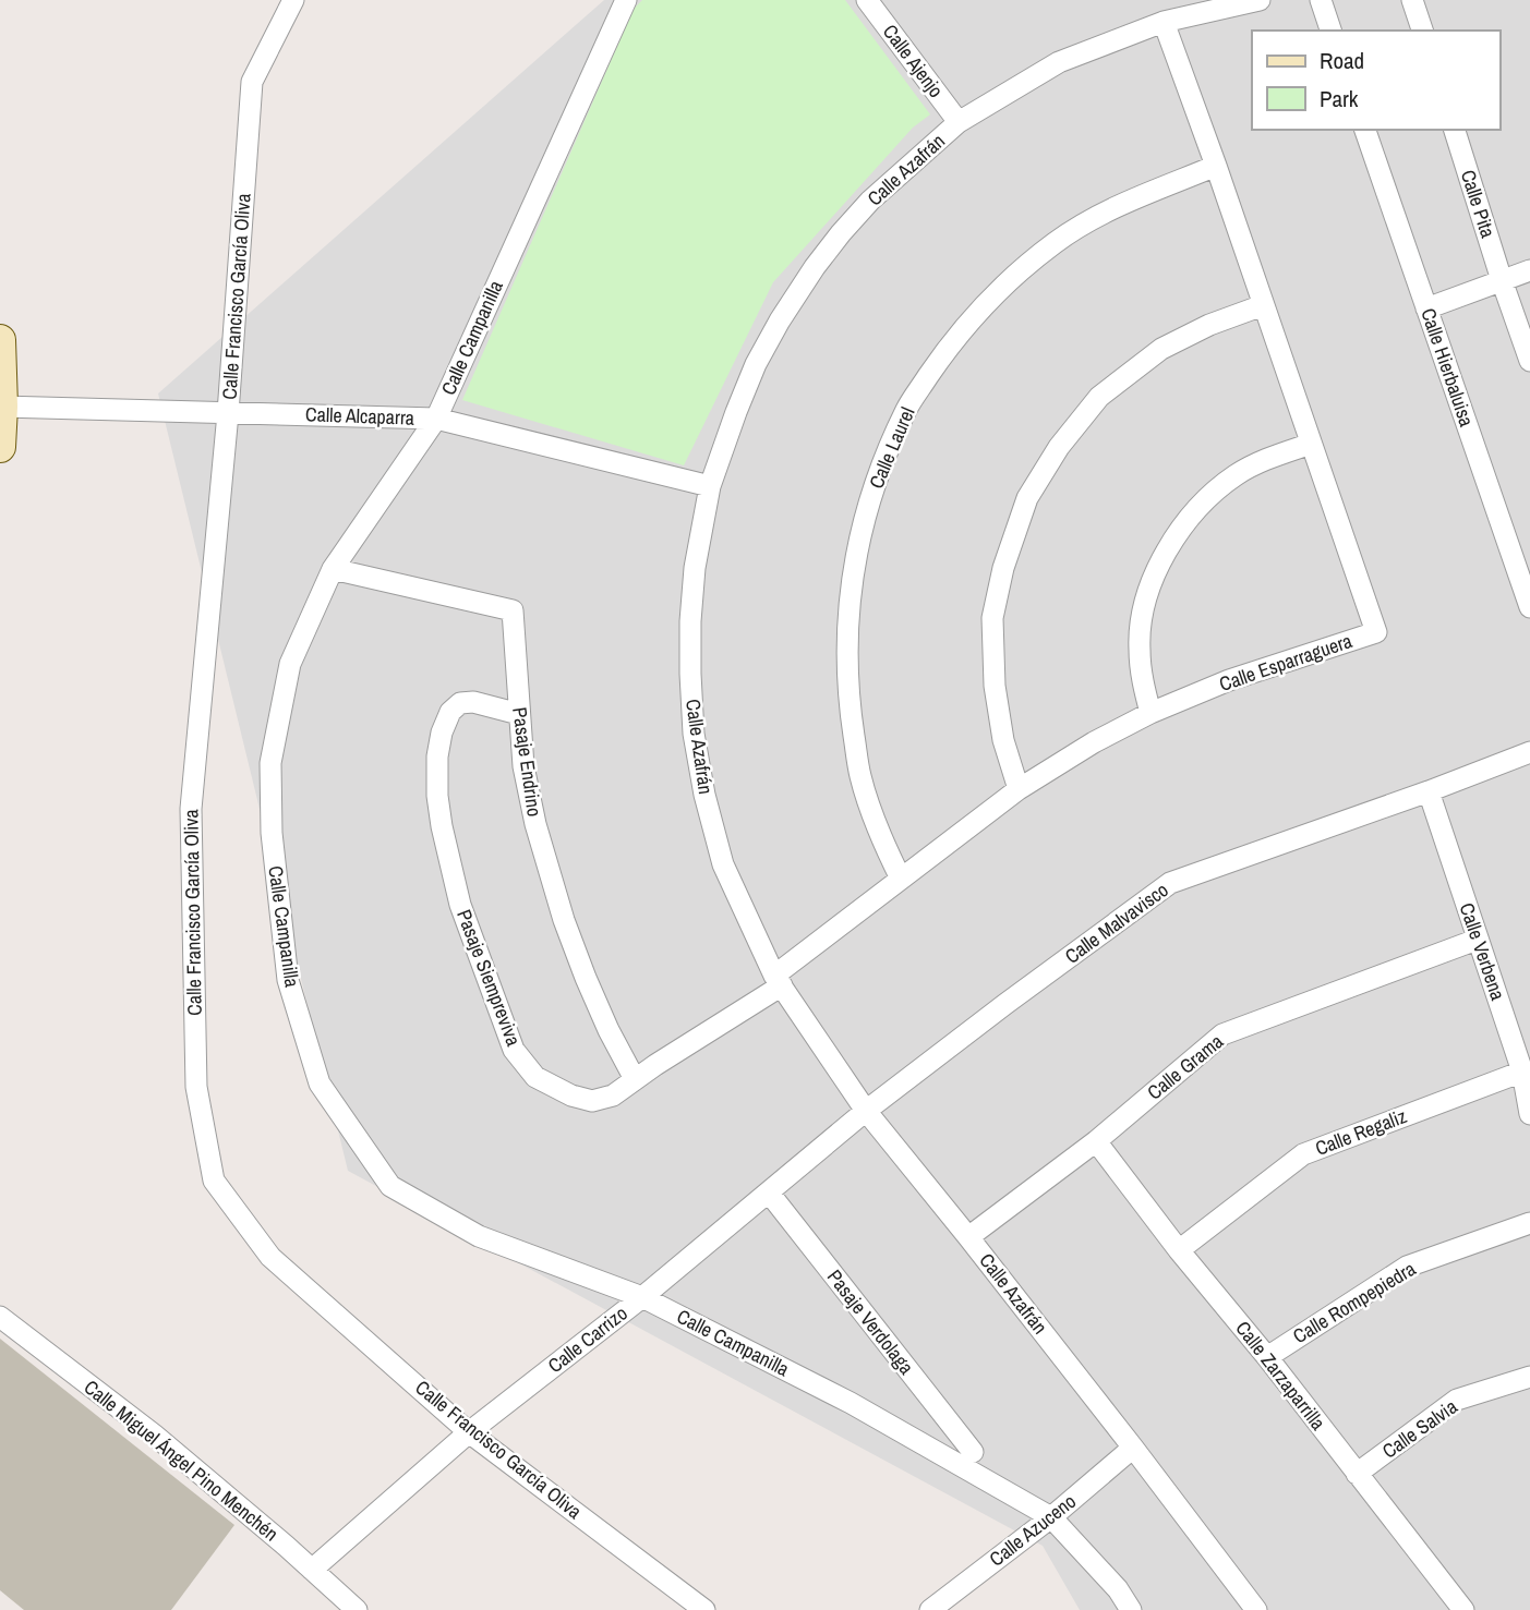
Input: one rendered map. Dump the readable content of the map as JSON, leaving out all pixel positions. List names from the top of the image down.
{
  "streets": {
    "street": [
      "Calle Ajenjo",
      "Calle Azafrán",
      "Calle Pita",
      "Calle Francisco García Oliva",
      "Calle Campanilla",
      "Calle Hierbaluisa",
      "Calle Alcaparra",
      "Calle Laurel",
      "Calle Esparraguera",
      "Pasaje Endrino",
      "Calle Malvavisco",
      "Calle Verbena",
      "Pasaje Siempreviva",
      "Calle Grama",
      "Calle Regaliz",
      "Calle Rompepiedra",
      "Pasaje Verdolaga",
      "Calle Carrizo",
      "Calle Zarzaparrilla",
      "Calle Salvia",
      "Calle Miguel Ángel Pino Menchén",
      "Calle Azuceno"
    ]
  },
  "crossings": [
    ["Calle Ajenjo", "Calle Azafrán"],
    ["Calle Azafrán", "Calle Alcaparra"],
    ["Calle Azafrán", "Calle Esparraguera"],
    ["Calle Azafrán", "Calle Malvavisco"],
    ["Calle Azafrán", "Pasaje Siempreviva"],
    ["Calle Azafrán", "Calle Grama"],
    ["Calle Azafrán", "Calle Carrizo"],
    ["Calle Azafrán", "Calle Azuceno"],
    ["Calle Francisco García Oliva", "Calle Alcaparra"],
    ["Calle Francisco García Oliva", "Calle Carrizo"],
    ["Calle Campanilla", "Calle Alcaparra"],
    ["Calle Campanilla", "Pasaje Endrino"],
    ["Calle Campanilla", "Calle Carrizo"],
    ["Calle Campanilla", "Calle Azuceno"],
    ["Calle Laurel", "Calle Esparraguera"],
    ["Calle Esparraguera", "Pasaje Siempreviva"],
    ["Pasaje Endrino", "Pasaje Siempreviva"],
    ["Calle Malvavisco", "Calle Verbena"],
    ["Calle Malvavisco", "Calle Carrizo"],
    ["Calle Verbena", "Calle Grama"],
    ["Calle Verbena", "Calle Regaliz"],
    ["Calle Grama", "Calle Zarzaparrilla"],
    ["Calle Regaliz", "Calle Zarzaparrilla"],
    ["Calle Rompepiedra", "Calle Zarzaparrilla"],
    ["Pasaje Verdolaga", "Calle Carrizo"],
    ["Calle Carrizo", "Calle Miguel Ángel Pino Menchén"],
    ["Calle Zarzaparrilla", "Calle Salvia"]
  ],
  "legend": ["Road", "Park"]
}
